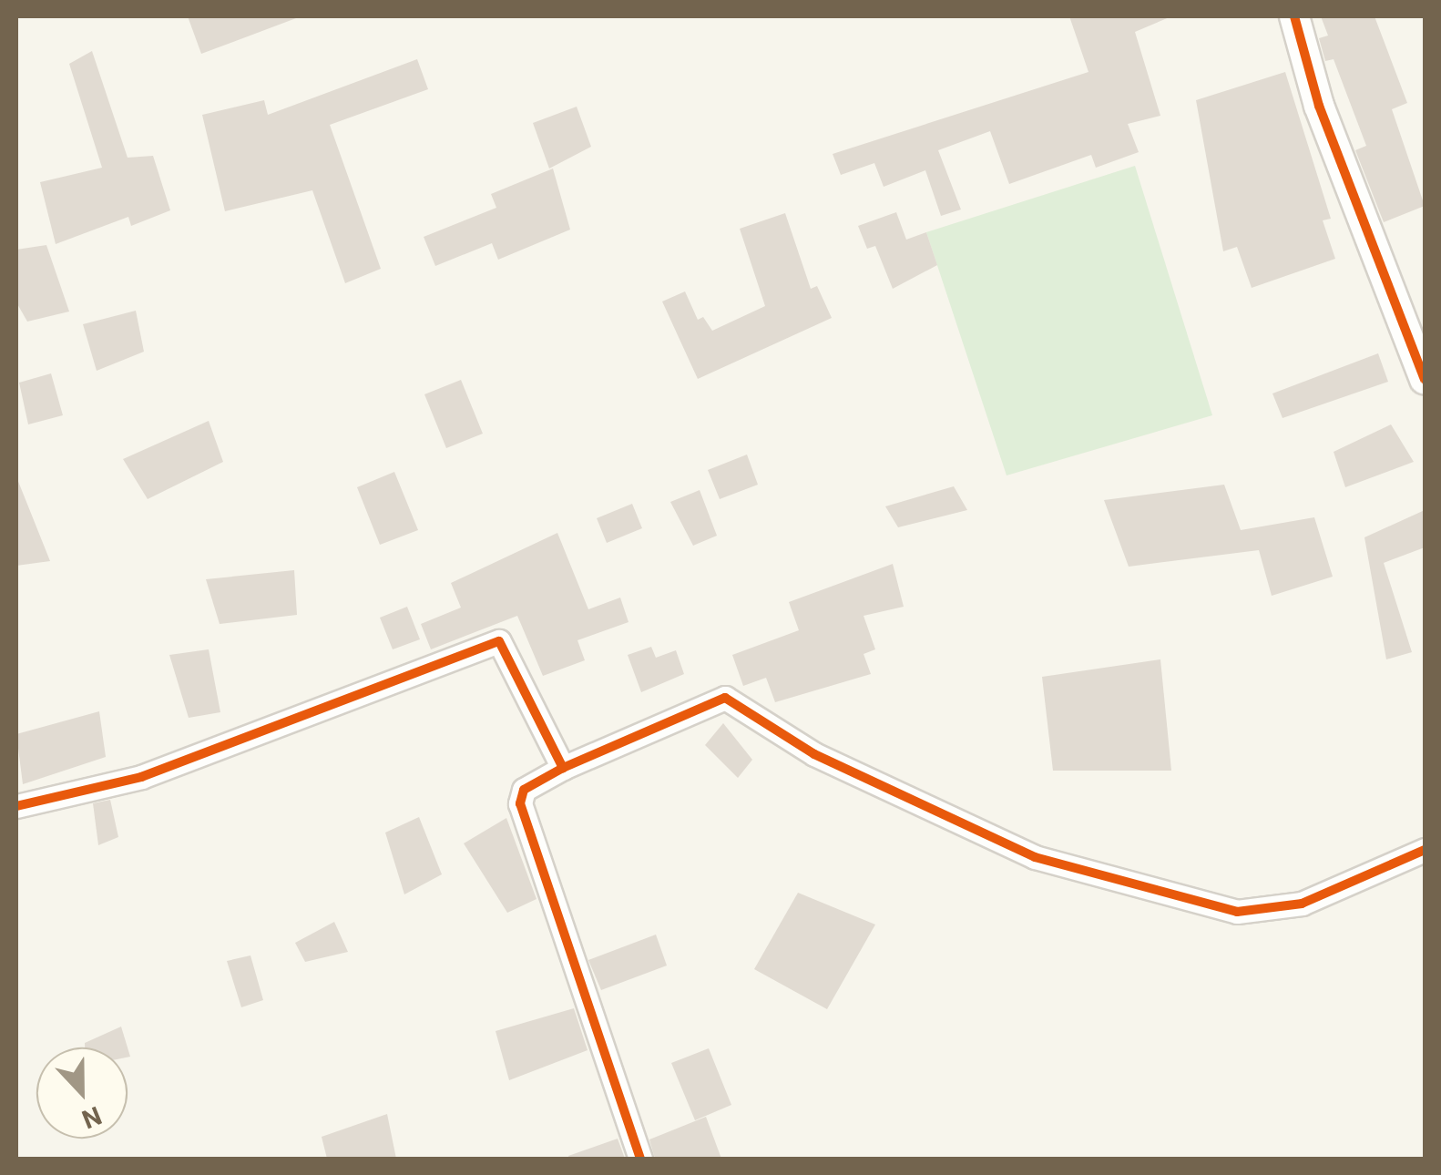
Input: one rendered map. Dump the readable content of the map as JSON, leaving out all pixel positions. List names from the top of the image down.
{
  "north": "bottom"
}
